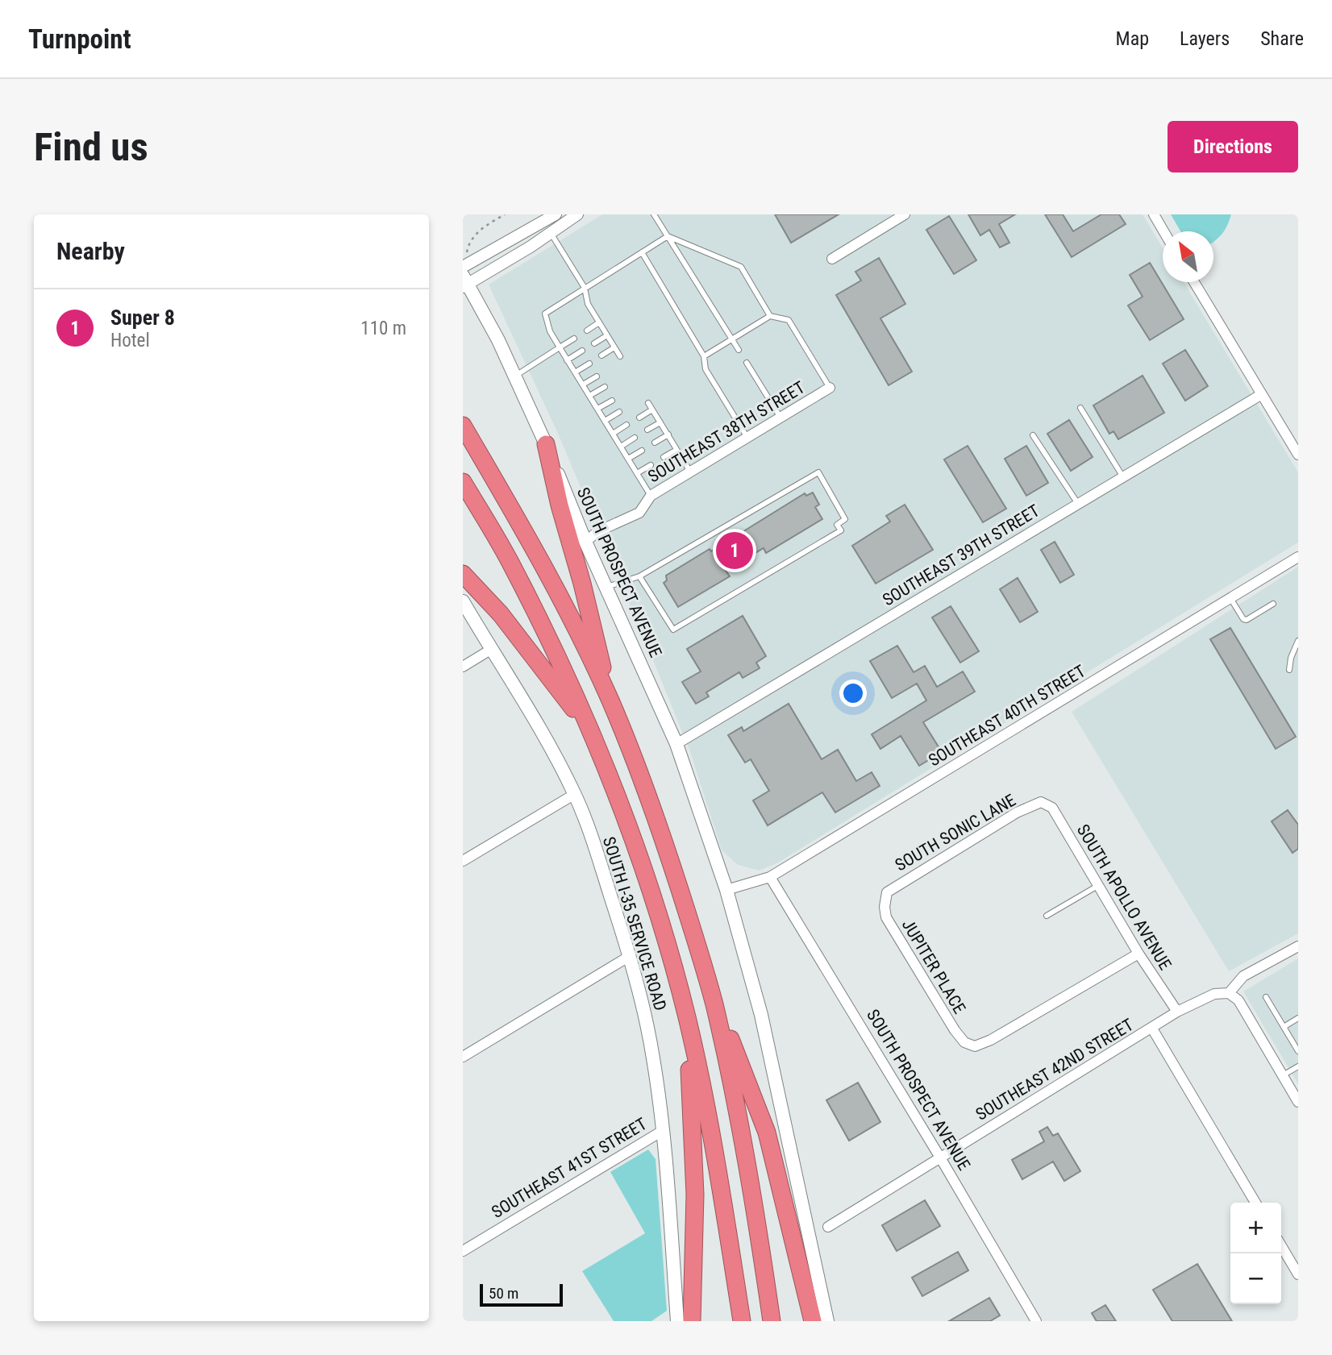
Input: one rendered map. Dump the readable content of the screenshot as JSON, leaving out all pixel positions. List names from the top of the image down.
{
  "streets": {
    "main road": ["SOUTH PROSPECT AVENUE", "SOUTH I-35 SERVICE ROAD"],
    "street": [
      "SOUTHEAST 38TH STREET",
      "SOUTHEAST 39TH STREET",
      "SOUTHEAST 40TH STREET",
      "SOUTH SONIC LANE",
      "SOUTH APOLLO AVENUE",
      "JUPITER PLACE",
      "SOUTHEAST 42ND STREET",
      "SOUTHEAST 41ST STREET"
    ]
  },
  "crossings": [
    ["SOUTHEAST 38TH STREET", "SOUTH PROSPECT AVENUE"],
    ["SOUTHEAST 39TH STREET", "SOUTH PROSPECT AVENUE"],
    ["SOUTH PROSPECT AVENUE", "SOUTHEAST 40TH STREET"],
    ["SOUTH PROSPECT AVENUE", "SOUTHEAST 42ND STREET"],
    ["SOUTH SONIC LANE", "SOUTH APOLLO AVENUE"],
    ["SOUTH SONIC LANE", "JUPITER PLACE"],
    ["SOUTH APOLLO AVENUE", "JUPITER PLACE"],
    ["SOUTH APOLLO AVENUE", "SOUTHEAST 42ND STREET"],
    ["SOUTH I-35 SERVICE ROAD", "SOUTHEAST 41ST STREET"]
  ],
  "scale_bar": "50 m",
  "north": "top left",
  "page": {
    "header": "Turnpoint",
    "nav": ["Map", "Layers", "Share"],
    "buttons": "Directions",
    "title": "Find us",
    "heading": "Nearby",
    "list": [
      {
        "mark": "1",
        "name": "Super 8",
        "note": "Hotel",
        "value": "110 m"
      }
    ],
    "pins": "1",
    "map_buttons": ["+", "−"],
    "scale": "50 m"
  }
}
